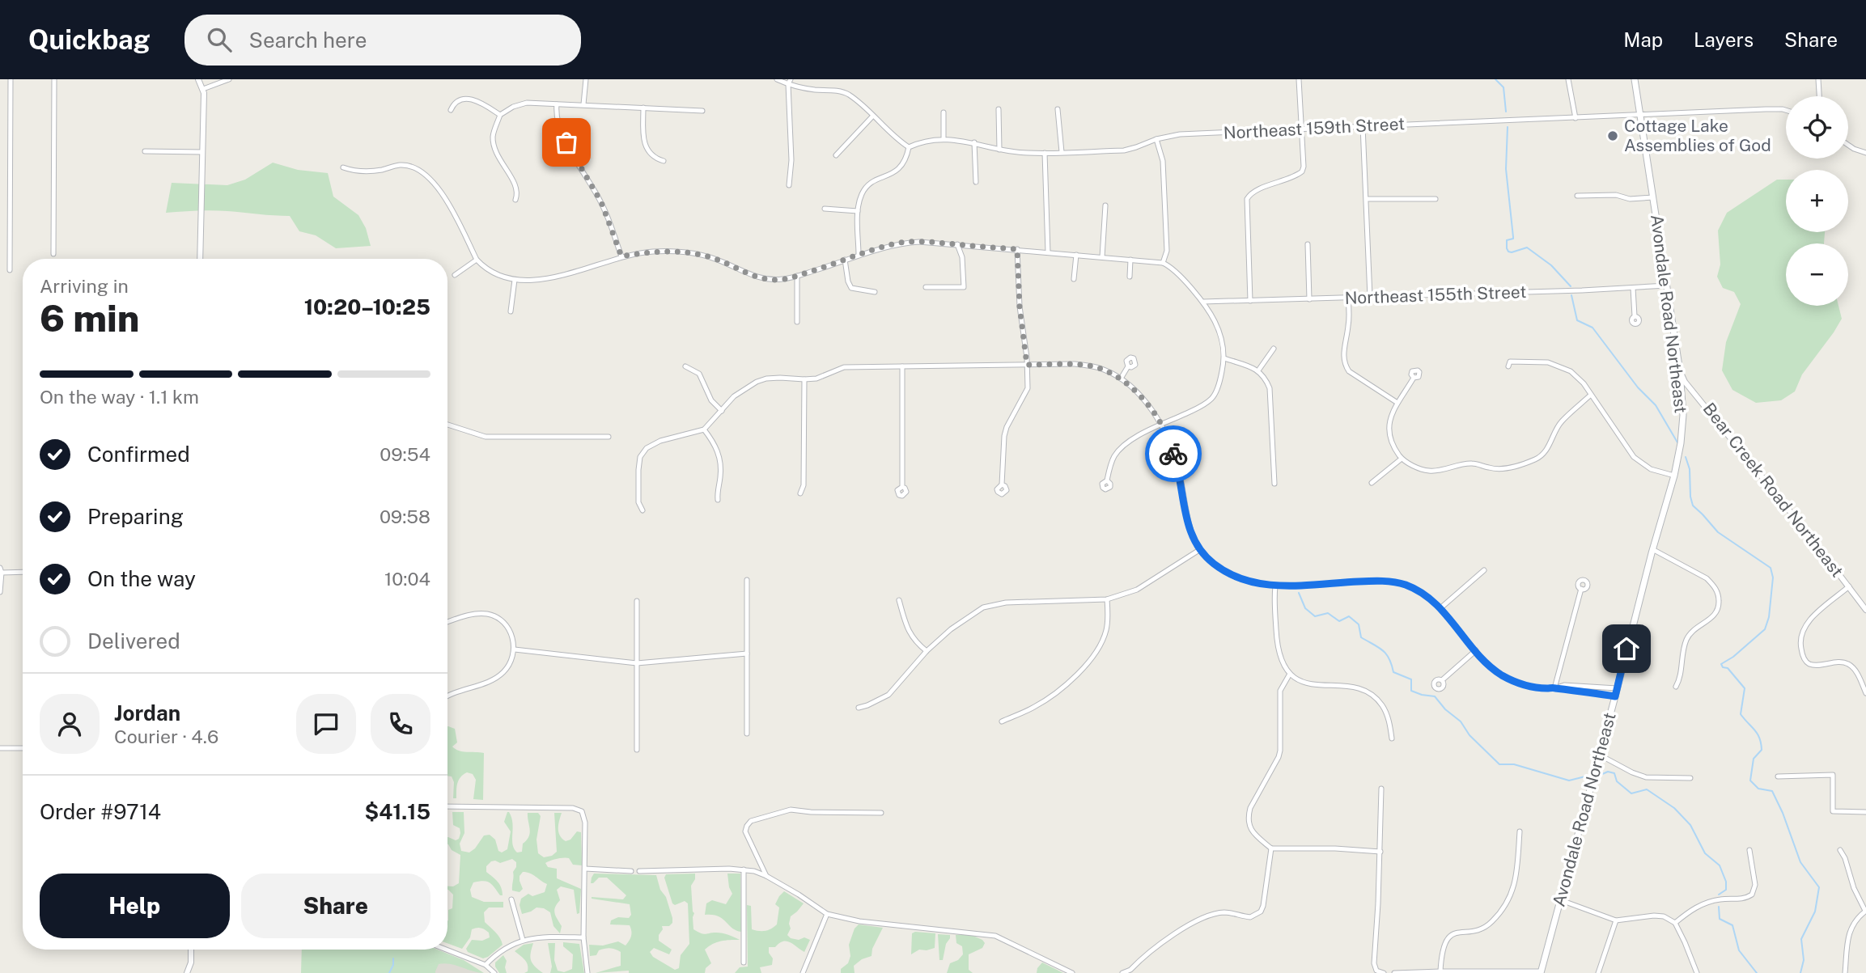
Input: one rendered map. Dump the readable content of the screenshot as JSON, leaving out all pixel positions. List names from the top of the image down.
{
  "streets": {
    "main road": ["Avondale Road Northeast"],
    "street": ["Northeast 159th Street", "Northeast 155th Street", "Bear Creek Road Northeast"]
  },
  "crossings": [
    ["Northeast 159th Street", "Avondale Road Northeast"],
    ["Northeast 155th Street", "Avondale Road Northeast"],
    ["Avondale Road Northeast", "Bear Creek Road Northeast"]
  ],
  "places": ["Cottage Lake Assemblies of God"],
  "page": {
    "header": "Quickbag",
    "search": "Search here",
    "nav": ["Map", "Layers", "Share"],
    "map_buttons": ["+", "−"],
    "heading": ["6 min", "Arriving in", "10:20–10:25"],
    "panel": [
      "Jordan",
      "Courier · 4.6",
      "Order #9714",
      "$41.15"
    ],
    "bar": "On the way · 1.1 km",
    "list": [
      ["Confirmed", "09:54"],
      ["Preparing", "09:58"],
      ["On the way", "10:04"],
      "Delivered"
    ],
    "buttons": ["Help", "Share"]
  }
}
